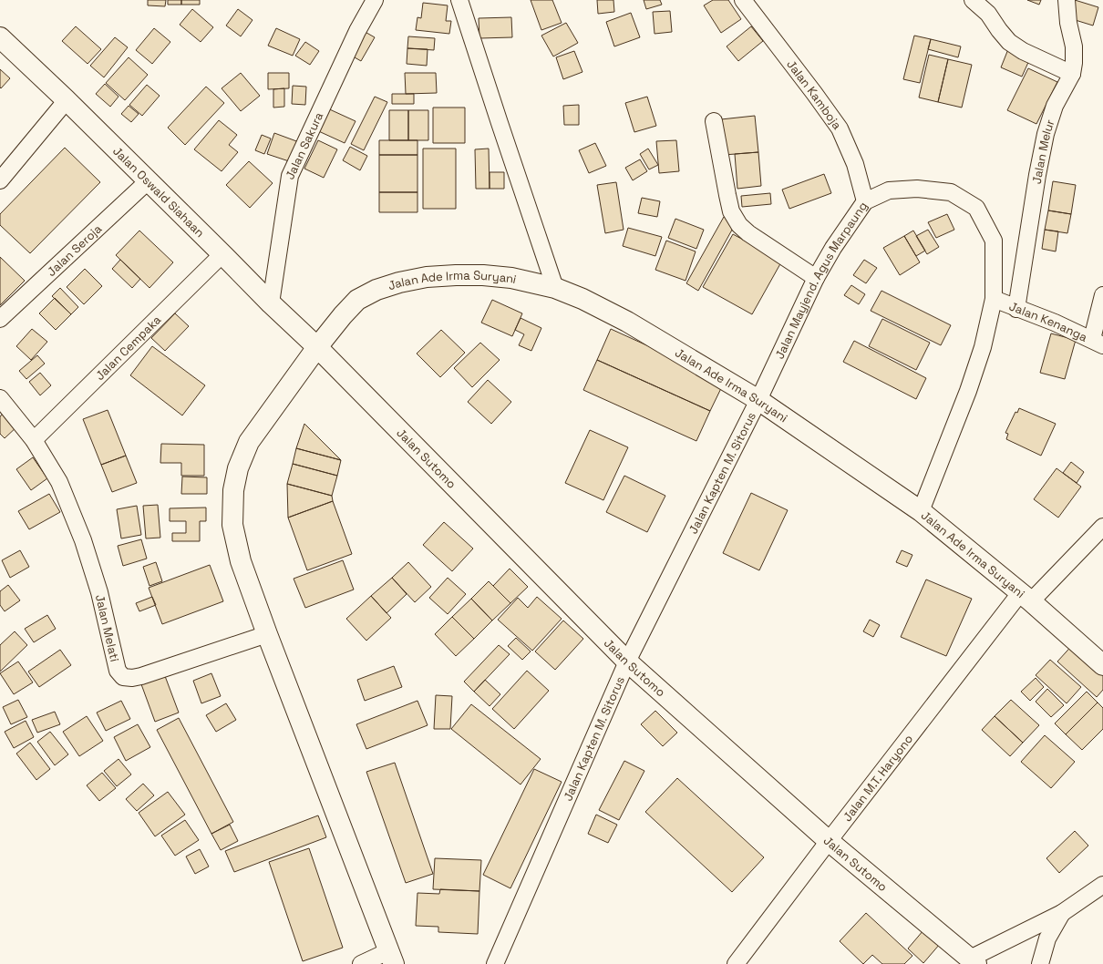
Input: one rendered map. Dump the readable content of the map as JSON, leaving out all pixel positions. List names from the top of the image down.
{
  "streets": {
    "main road": ["Jalan Oswald Siahaan", "Jalan Ade Irma Suryani", "Jalan Sutomo"],
    "street": [
      "Jalan Kamboja",
      "Jalan Sakura",
      "Jalan Melur",
      "Jalan Seroja",
      "Jalan Mayjend. Agus Marpaung",
      "Jalan Kenanga",
      "Jalan Cempaka",
      "Jalan Kapten M. Sitorus",
      "Jalan Melati",
      "Jalan M.T. Haryono"
    ]
  },
  "crossings": [
    ["Jalan Kamboja", "Jalan Mayjend. Agus Marpaung"],
    ["Jalan Sakura", "Jalan Oswald Siahaan"],
    ["Jalan Melur", "Jalan Kenanga"],
    ["Jalan Oswald Siahaan", "Jalan Seroja"],
    ["Jalan Oswald Siahaan", "Jalan Ade Irma Suryani"],
    ["Jalan Oswald Siahaan", "Jalan Cempaka"],
    ["Jalan Oswald Siahaan", "Jalan Sutomo"],
    ["Jalan Mayjend. Agus Marpaung", "Jalan Ade Irma Suryani"],
    ["Jalan Mayjend. Agus Marpaung", "Jalan Kenanga"],
    ["Jalan Mayjend. Agus Marpaung", "Jalan Kapten M. Sitorus"],
    ["Jalan Ade Irma Suryani", "Jalan Sutomo"],
    ["Jalan Ade Irma Suryani", "Jalan Kapten M. Sitorus"],
    ["Jalan Ade Irma Suryani", "Jalan Melati"],
    ["Jalan Ade Irma Suryani", "Jalan M.T. Haryono"],
    ["Jalan Cempaka", "Jalan Melati"],
    ["Jalan Sutomo", "Jalan Kapten M. Sitorus"],
    ["Jalan Sutomo", "Jalan M.T. Haryono"]
  ]
}
